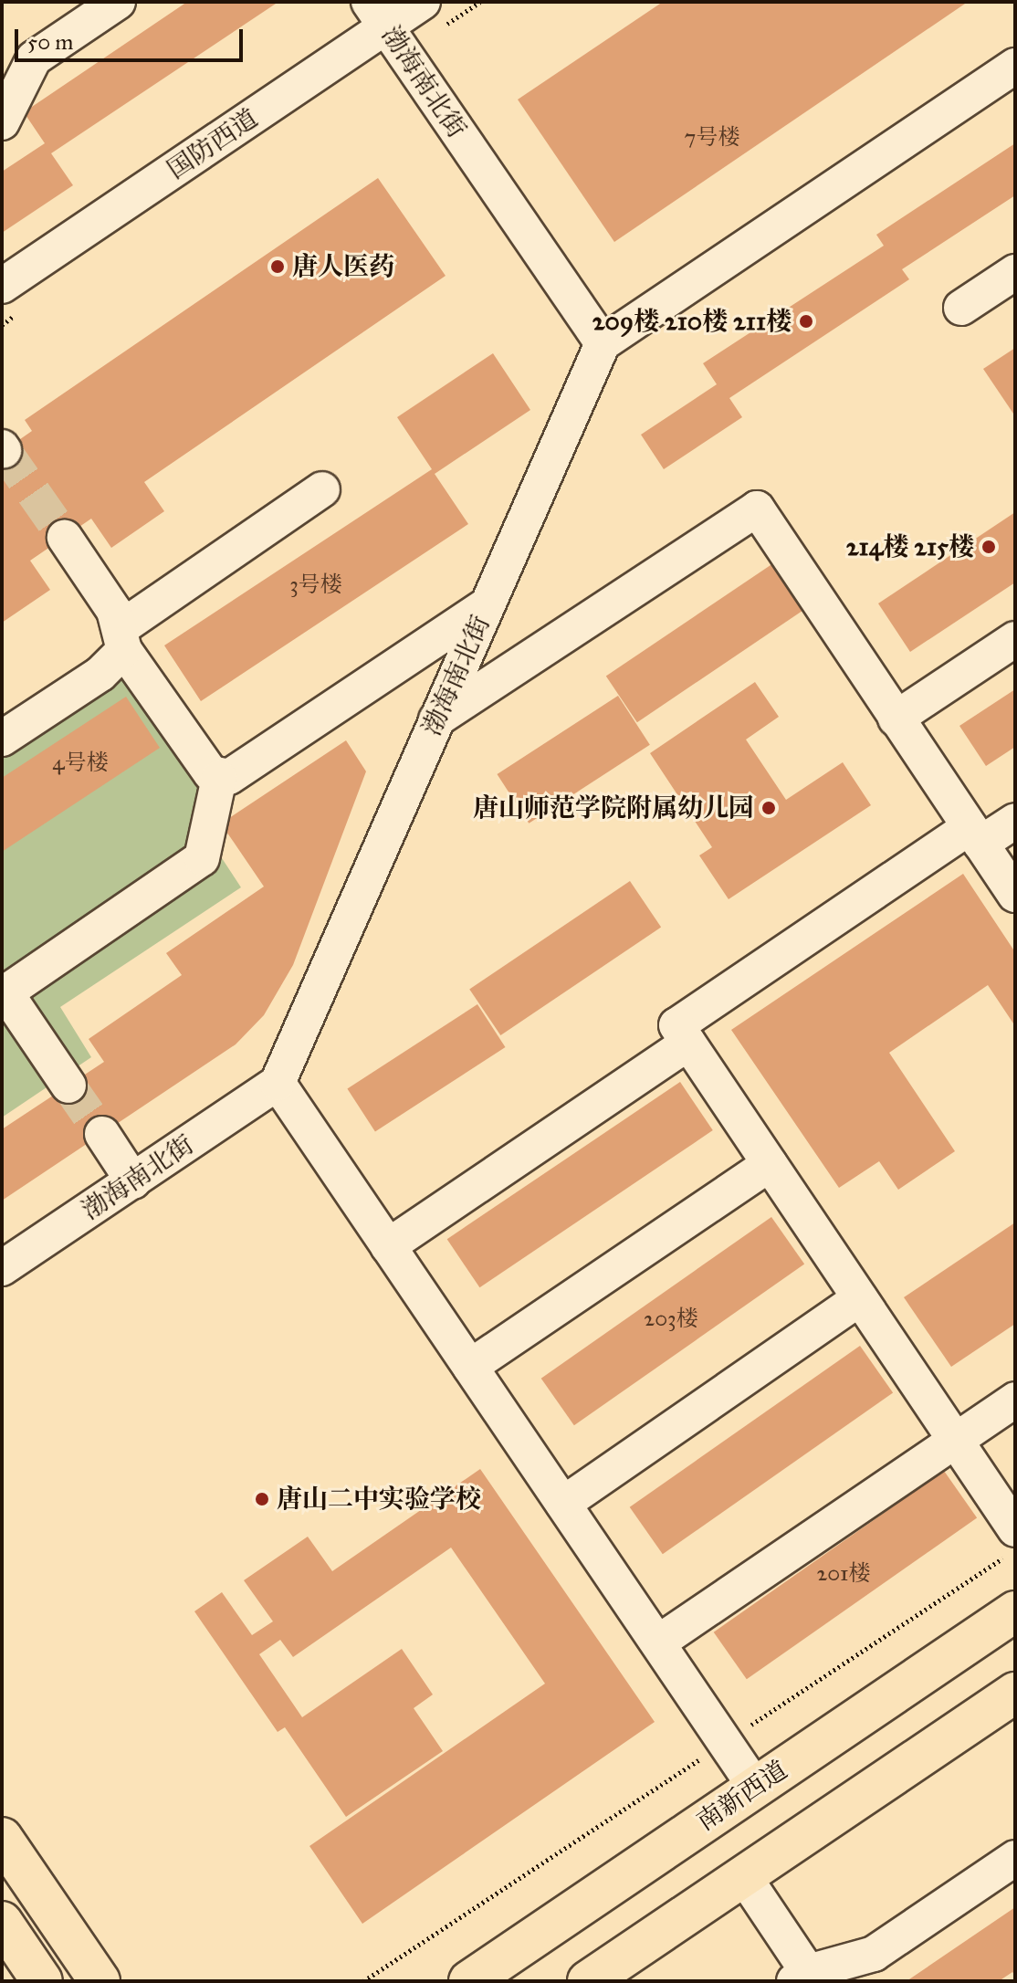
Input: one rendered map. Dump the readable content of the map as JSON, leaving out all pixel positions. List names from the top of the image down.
{
  "streets": {
    "main road": ["南新西道"],
    "street": ["渤海南北街", "国防西道"]
  },
  "crossings": [
    ["渤海南北街", "国防西道"]
  ],
  "places": [
    "唐人医药",
    "209楼 210楼 211楼",
    "214楼 215楼",
    "唐山师范学院附属幼儿园",
    "唐山二中实验学校"
  ],
  "house_numbers": [
    "7号楼",
    "3号楼",
    "4号楼",
    "203楼",
    "201楼"
  ],
  "scale_bar": "50 m"
}
